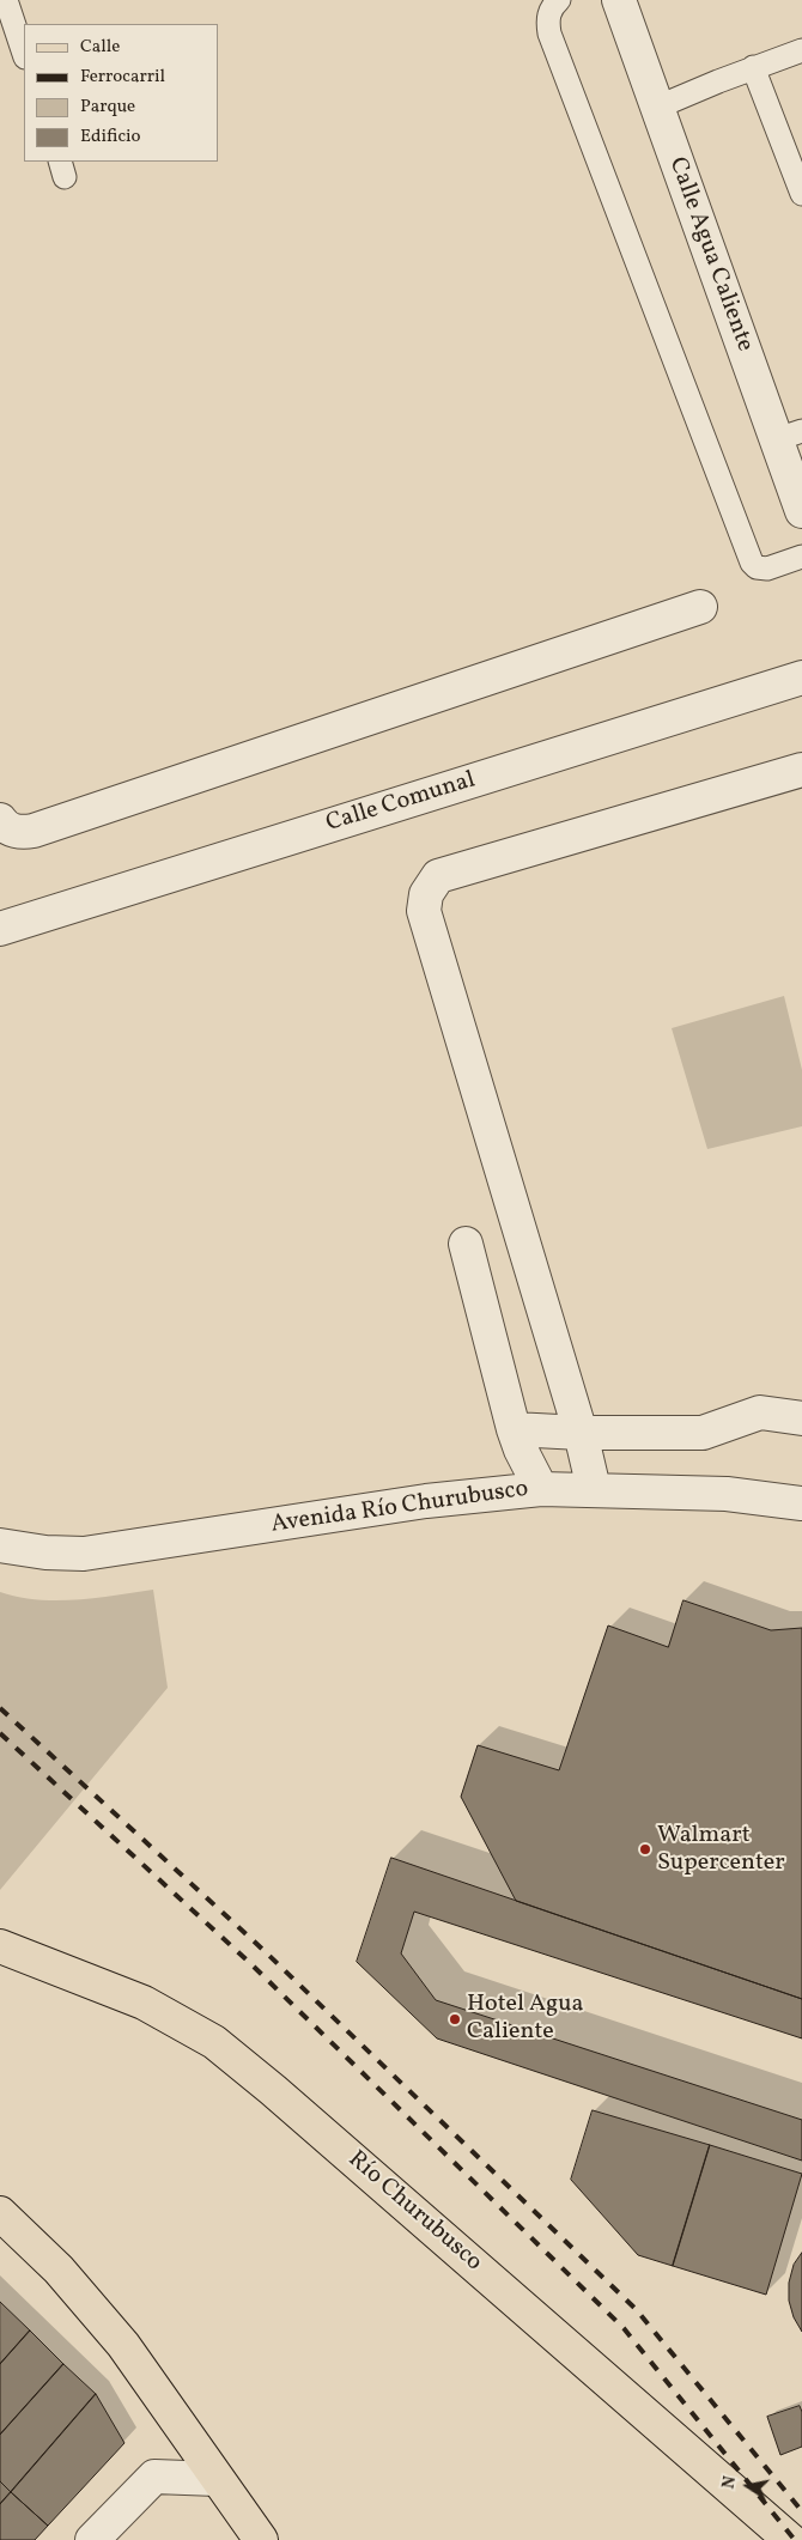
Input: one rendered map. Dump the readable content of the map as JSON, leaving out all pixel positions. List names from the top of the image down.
{
  "streets": {
    "main road": ["Río Churubusco"],
    "street": ["Calle Agua Caliente", "Calle Comunal", "Avenida Río Churubusco"]
  },
  "places": ["Walmart Supercenter", "Hotel Agua Caliente"],
  "legend": [
    "Calle",
    "Ferrocarril",
    "Parque",
    "Edificio"
  ],
  "north": "left"
}
